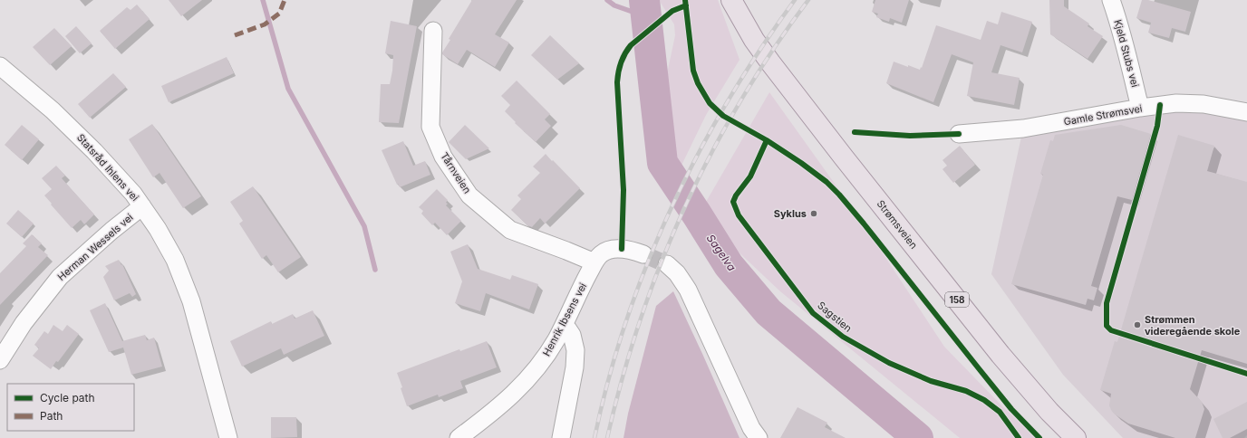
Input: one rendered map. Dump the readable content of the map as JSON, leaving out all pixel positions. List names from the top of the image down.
{
  "streets": {
    "main road": ["Strømsveien", "158"],
    "street": [
      "Kjeld Stubs vei",
      "Gamle Strømsvei",
      "Statsråd Ihlens vei",
      "Tårnveien",
      "Herman Wessels vei",
      "Henrik Ibsens vei"
    ],
    "cycle path": ["Sagstien"]
  },
  "crossings": [
    ["Kjeld Stubs vei", "Gamle Strømsvei"],
    ["Statsråd Ihlens vei", "Herman Wessels vei"],
    ["Tårnveien", "Henrik Ibsens vei"]
  ],
  "water": ["Sagelva"],
  "places": ["Syklus", "Strømmen videregående skole"],
  "legend": ["Cycle path", "Path"]
}
